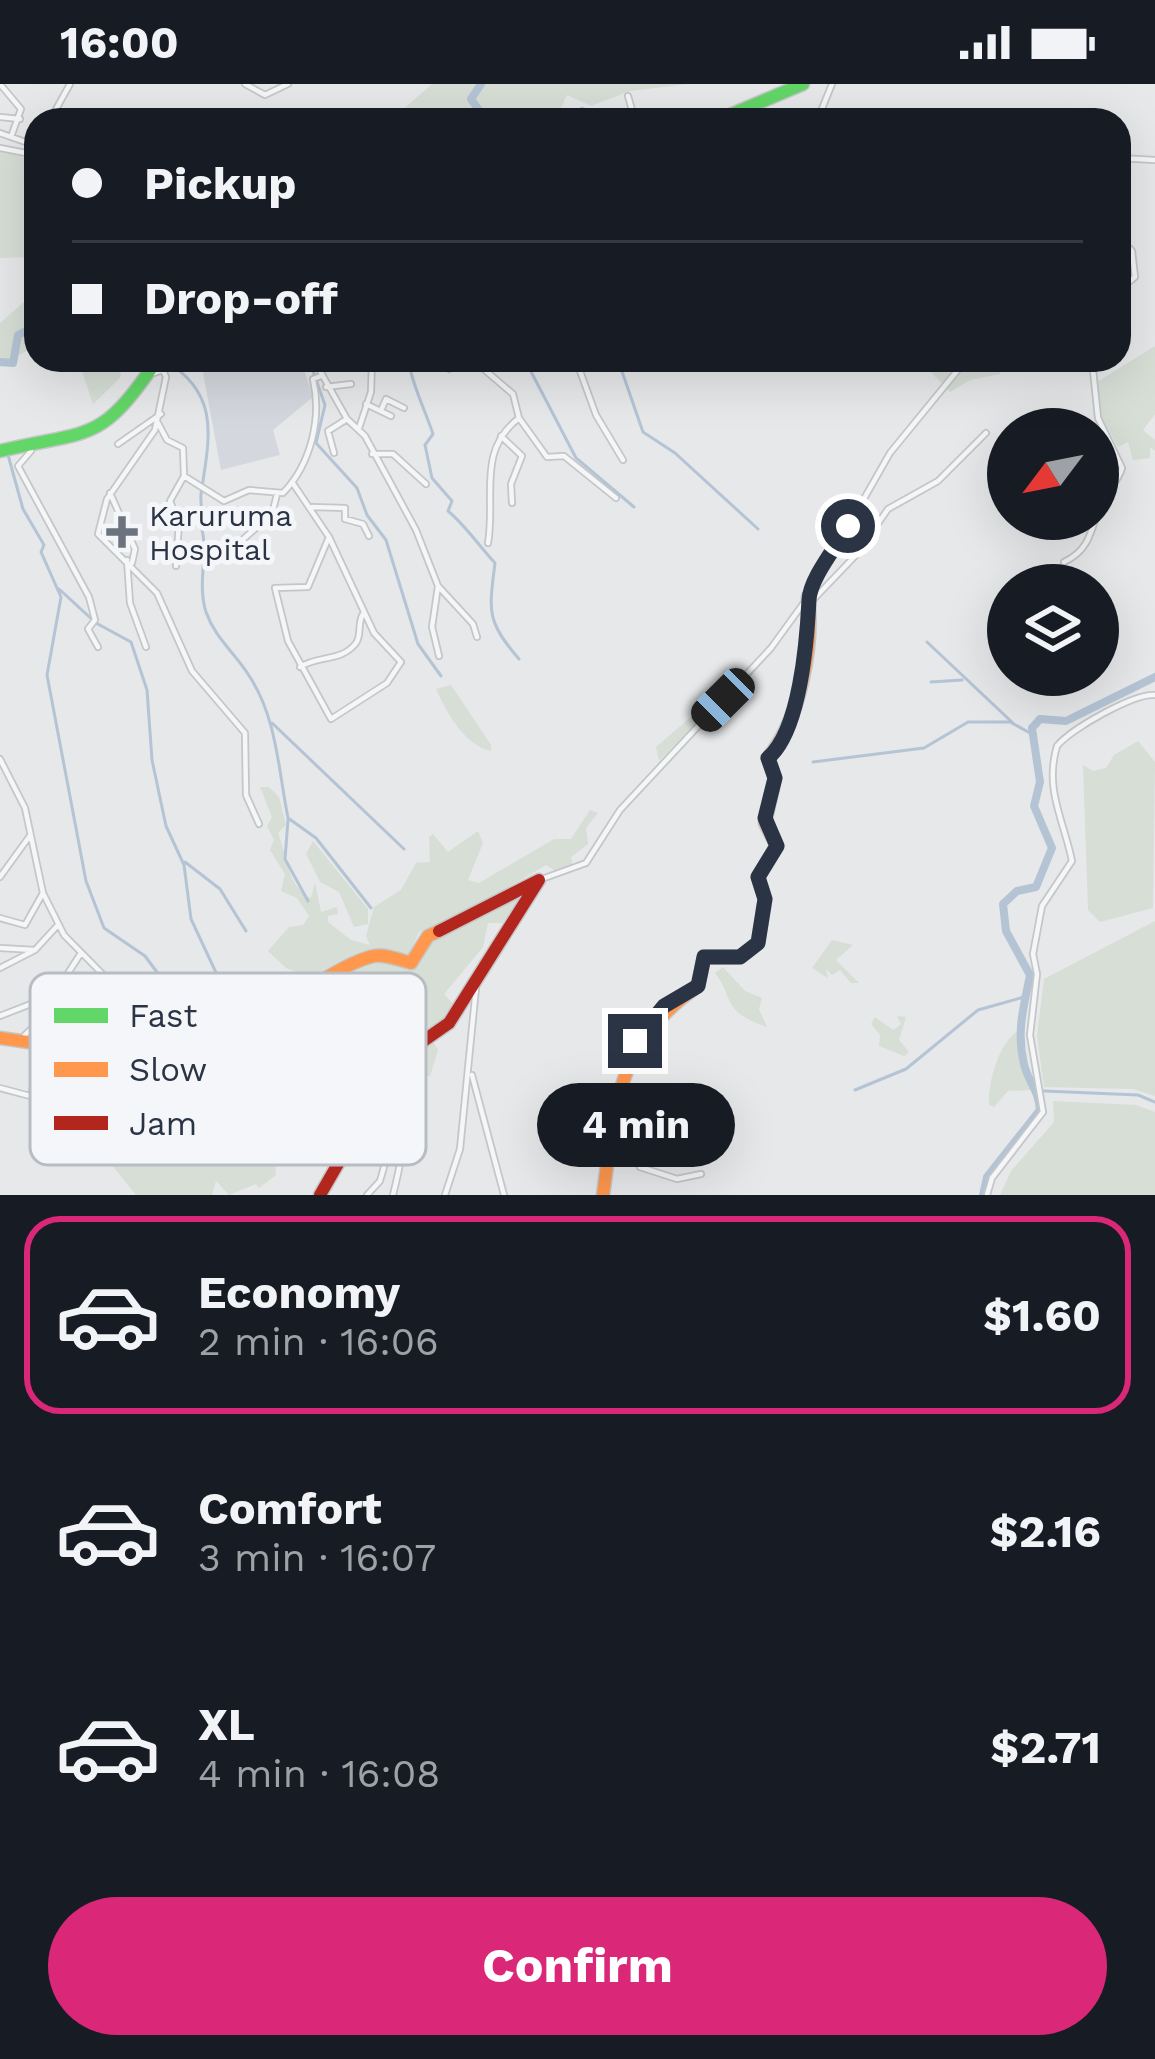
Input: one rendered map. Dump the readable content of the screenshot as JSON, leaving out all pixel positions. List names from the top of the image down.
{
  "places": {
    "health": ["Karuruma Hospital"]
  },
  "legend": ["Fast", "Slow", "Jam"],
  "north": "bottom left",
  "page": {
    "status": "16:00",
    "banner": ["Pickup", "Drop-off"],
    "bubble": "4 min",
    "list": [
      {
        "name": "Economy",
        "note": "2 min · 16:06",
        "value": "$1.60"
      },
      {
        "name": "Comfort",
        "note": "3 min · 16:07",
        "value": "$2.16"
      },
      {
        "name": "XL",
        "note": "4 min · 16:08",
        "value": "$2.71"
      }
    ],
    "buttons": "Confirm"
  }
}
